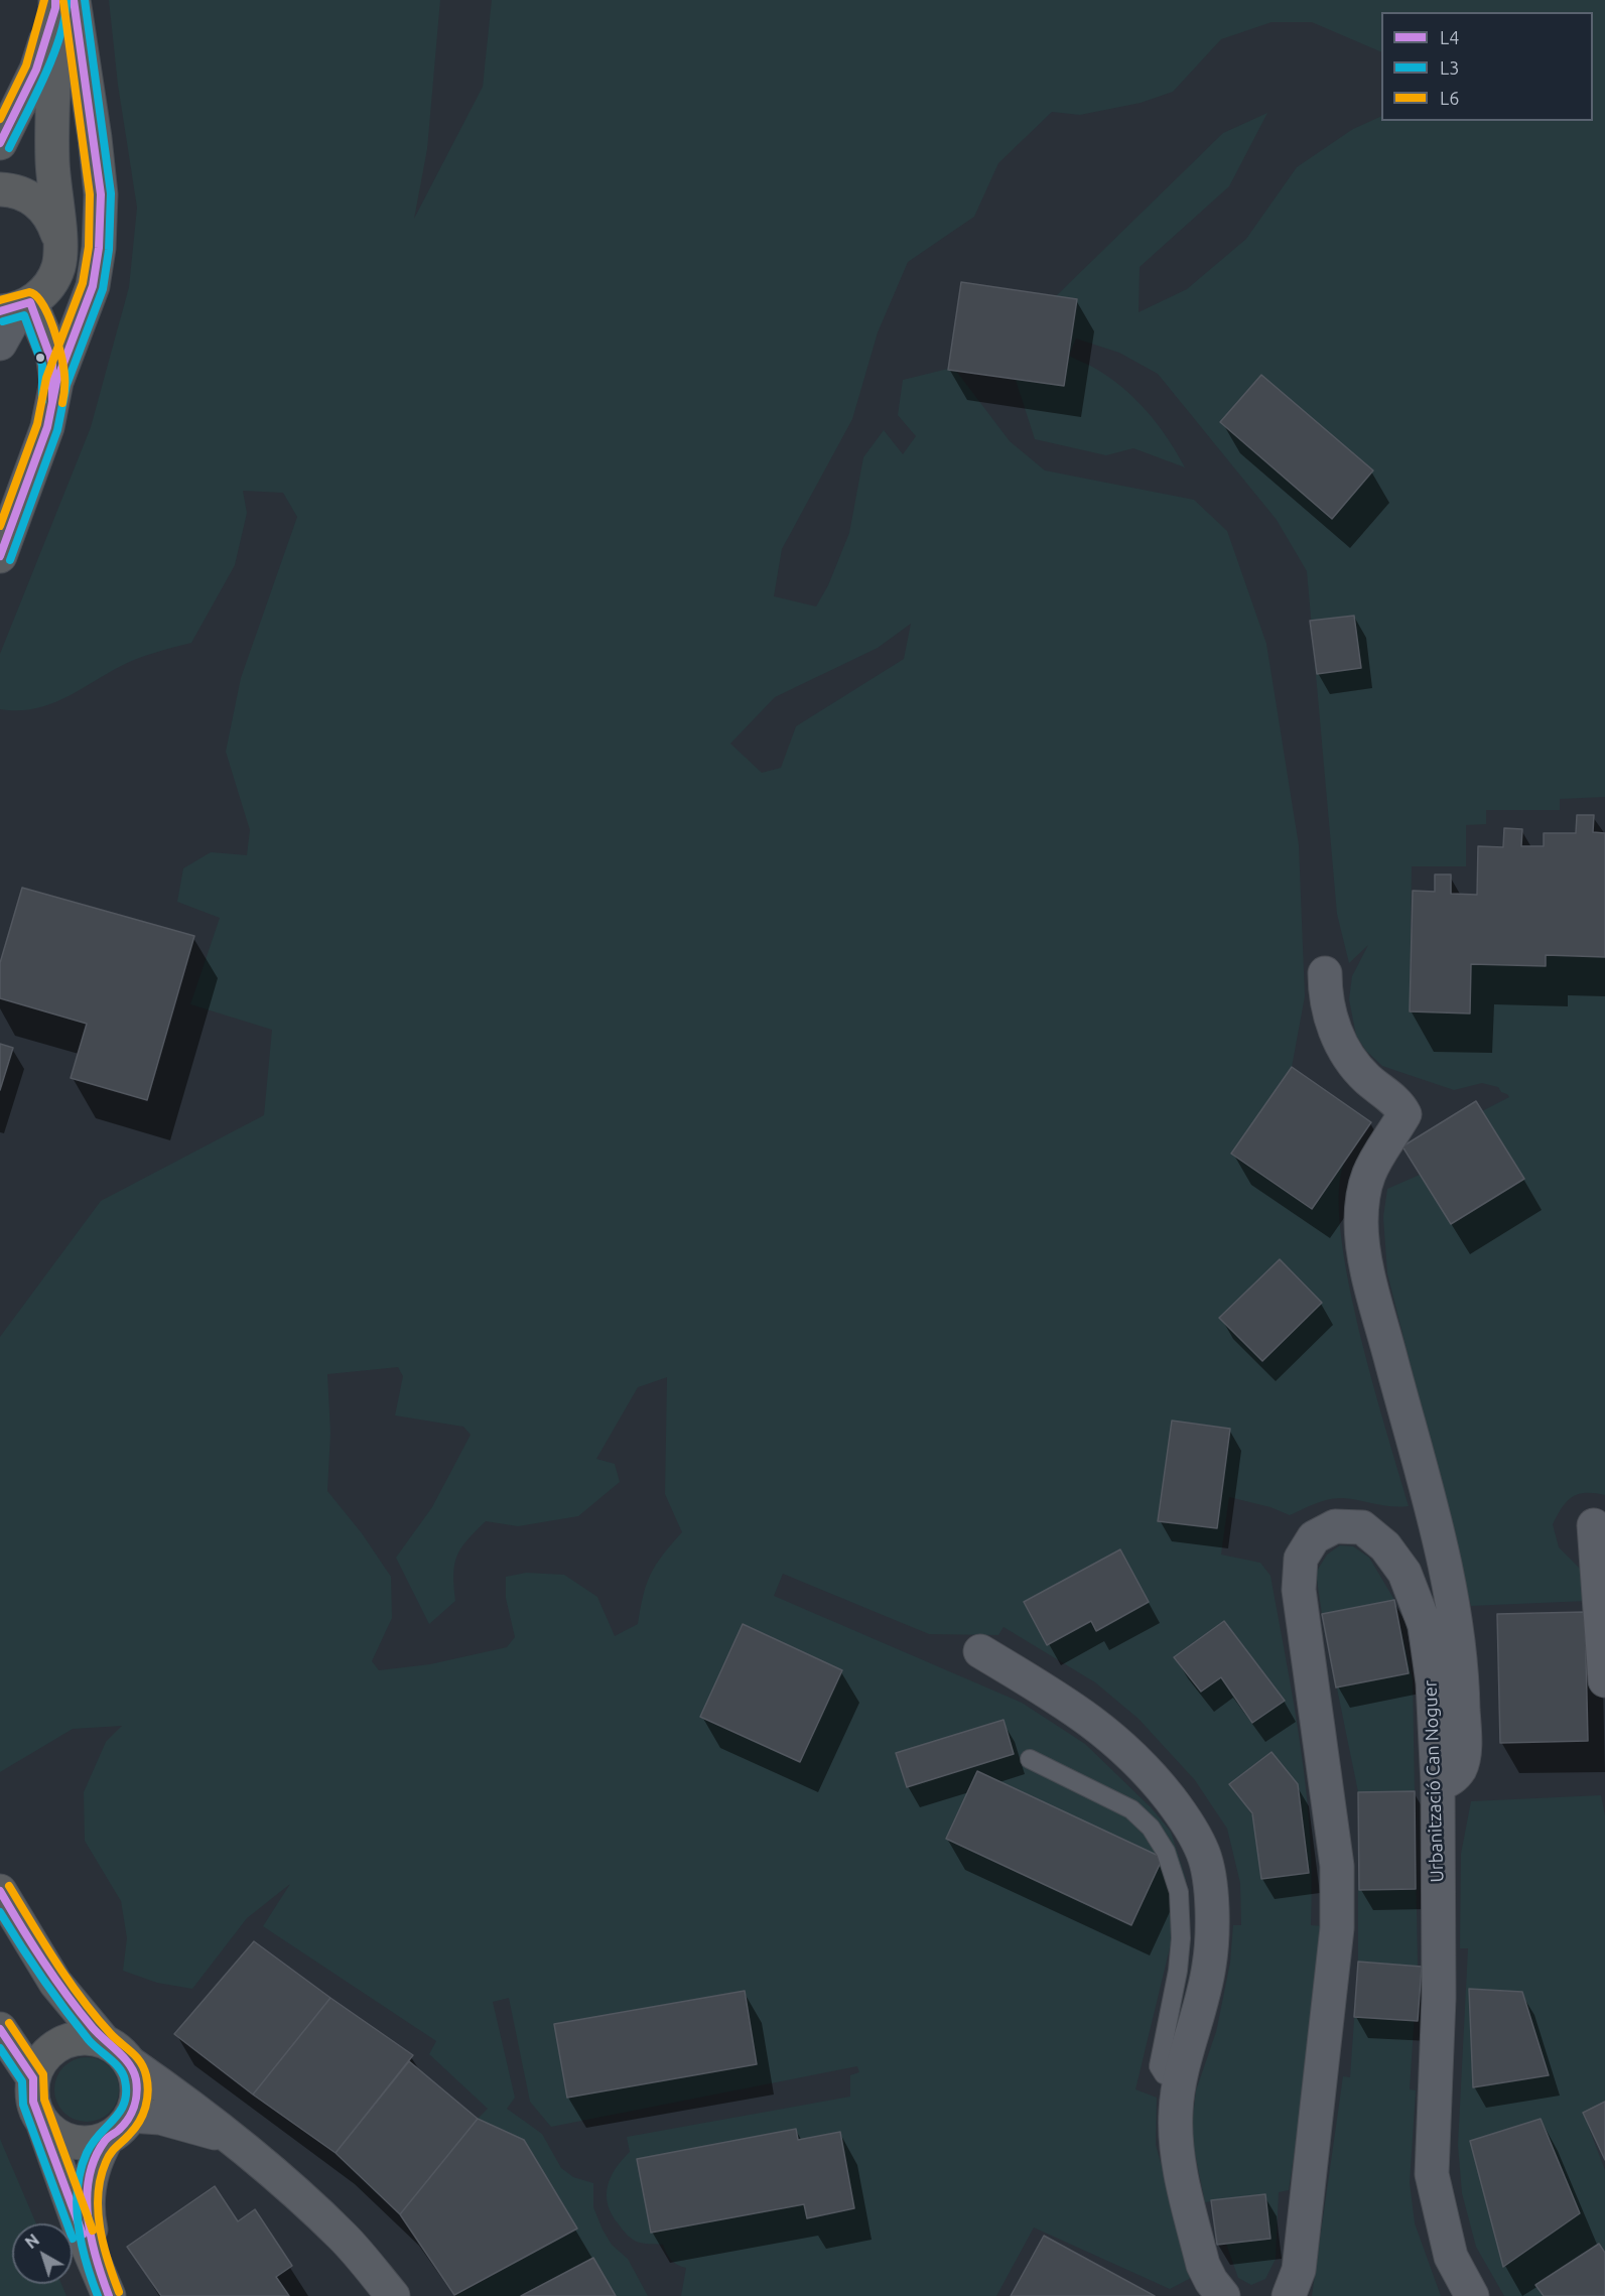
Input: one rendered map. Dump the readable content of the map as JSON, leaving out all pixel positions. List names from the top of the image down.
{
  "streets": {
    "street": ["Urbanització Can Noguer"]
  },
  "lines": ["transit line L4", "transit line L3", "transit line L6"],
  "legend": ["L4", "L3", "L6"],
  "north": "top left"
}
